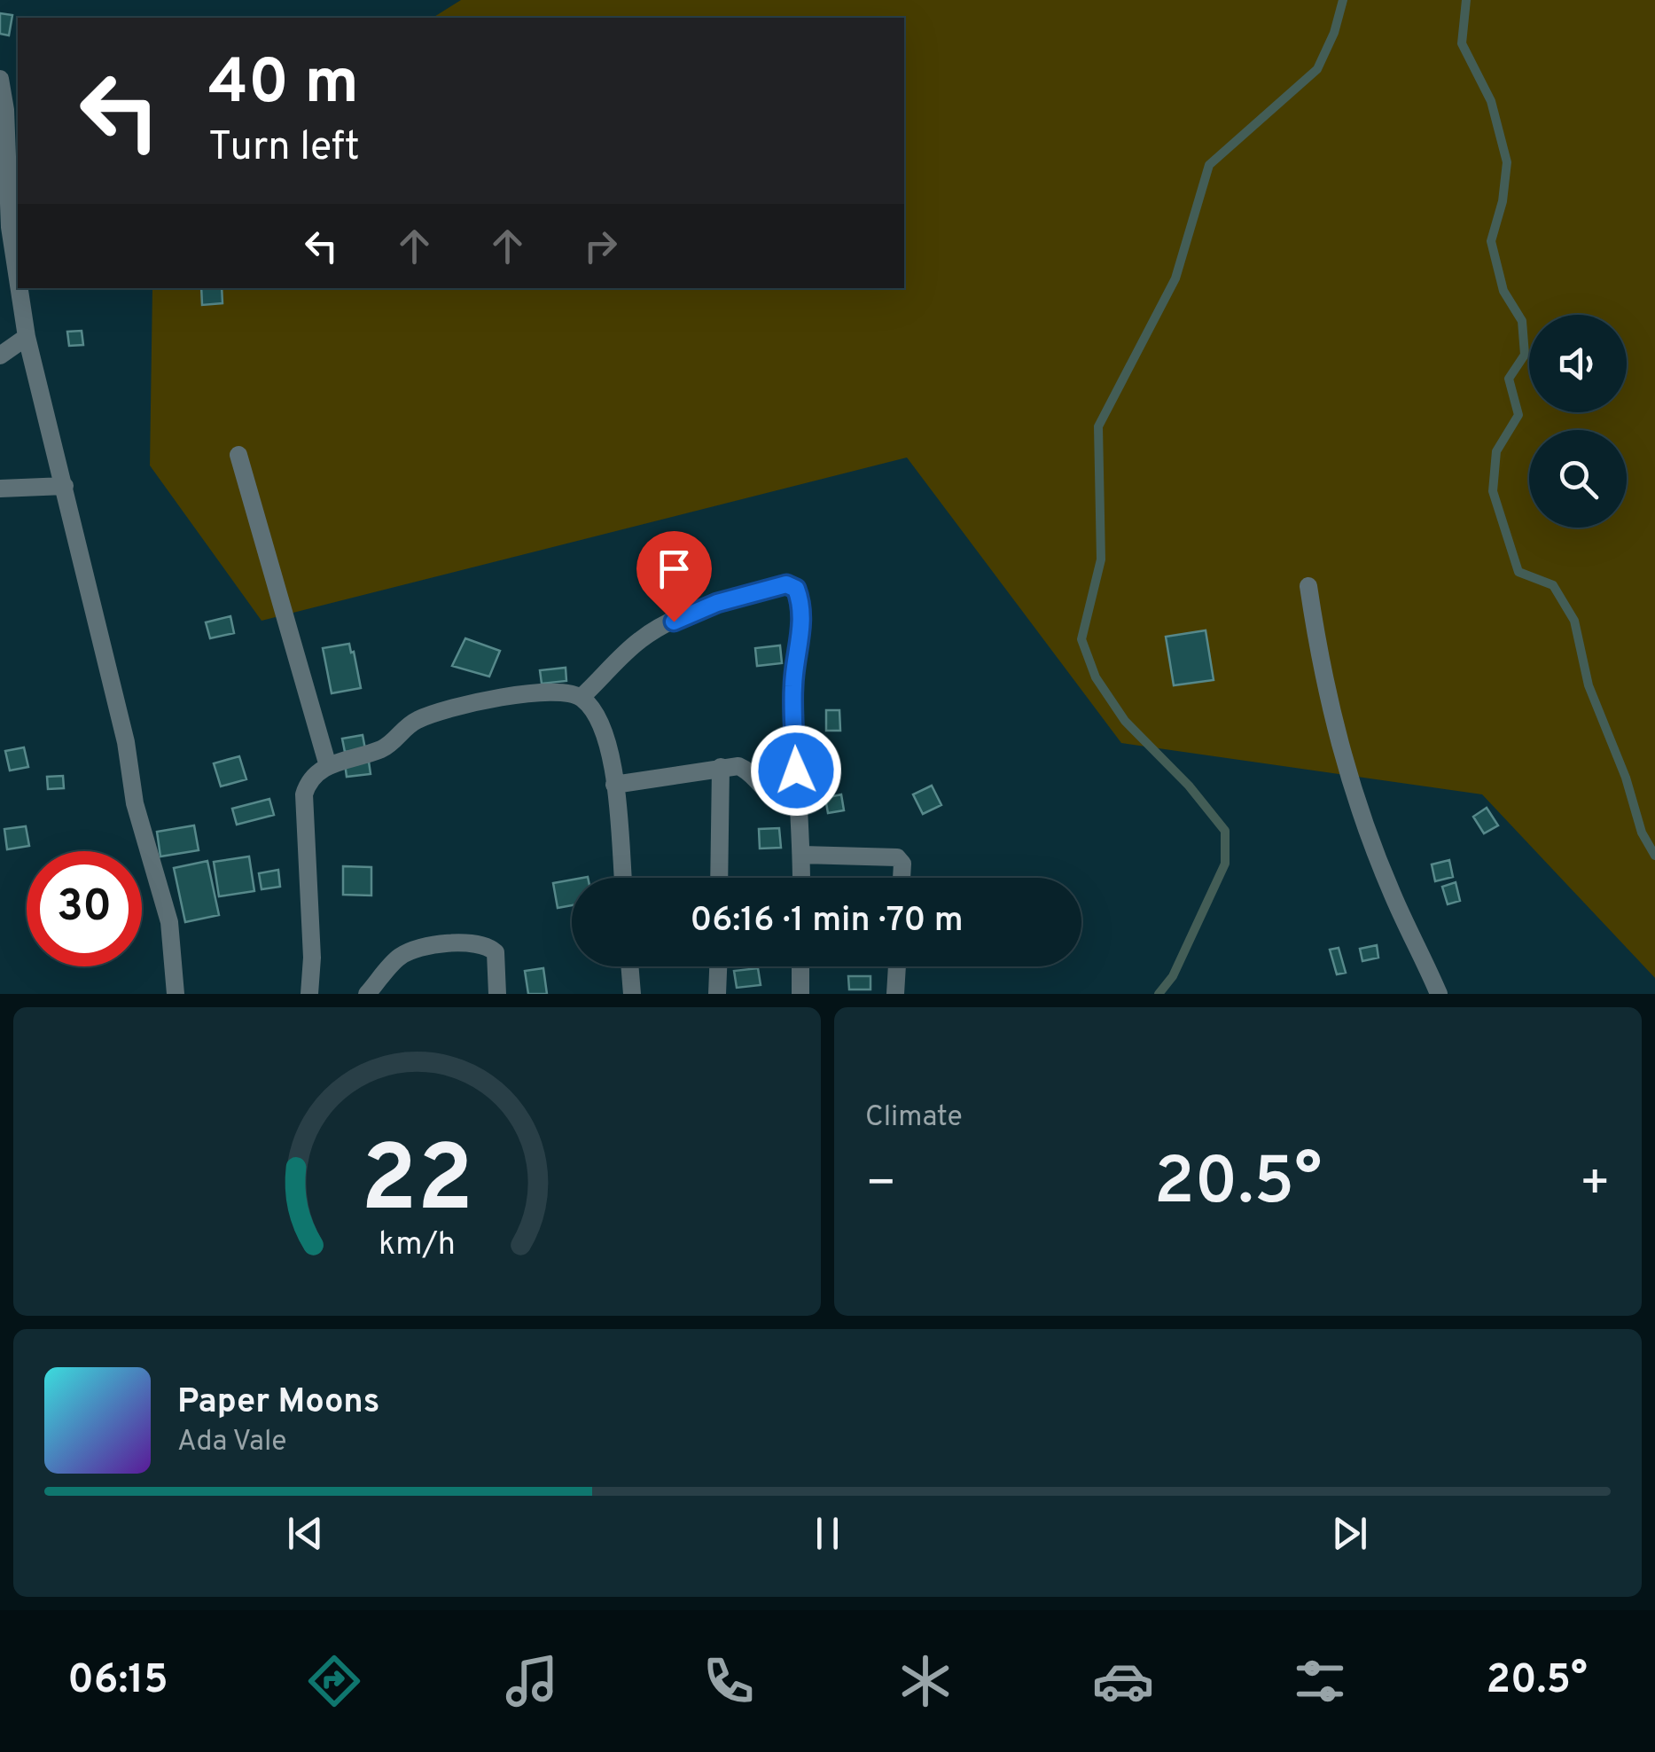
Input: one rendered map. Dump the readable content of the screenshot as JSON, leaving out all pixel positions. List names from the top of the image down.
{
  "page": {
    "turn": ["40 m", "Turn left"],
    "limit": "30",
    "trip": "06:16 · 1 min · 70 m",
    "tile": "Climate",
    "heat": ["−", "20.5°", "+"],
    "song": ["Paper Moons", "Ada Vale"],
    "tabs": ["06:15", "20.5°"],
    "gauge": ["22", "km/h"]
  }
}
